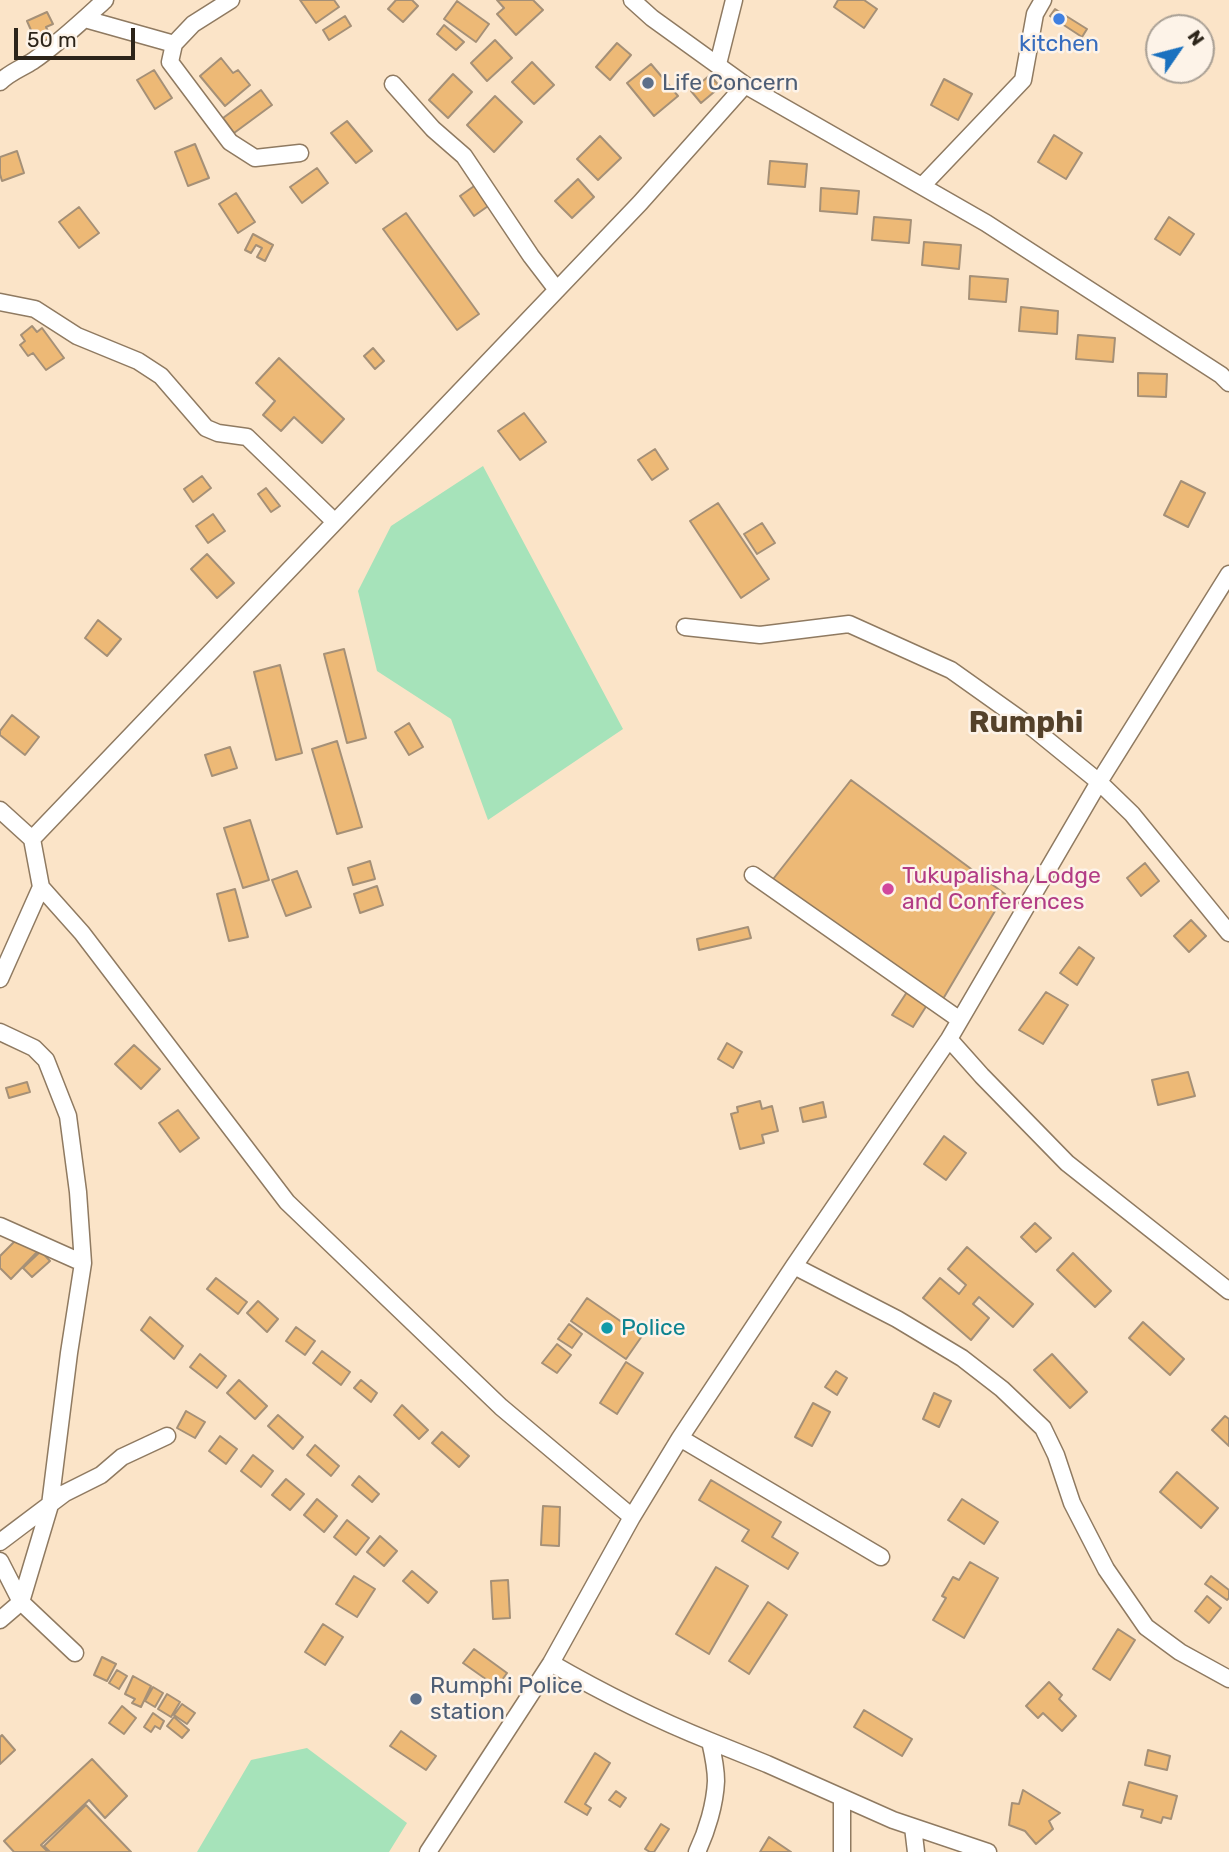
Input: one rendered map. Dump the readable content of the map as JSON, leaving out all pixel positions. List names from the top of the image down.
{
  "districts": ["Rumphi"],
  "places": [
    "kitchen",
    "Life Concern",
    "Tukupalisha Lodge and Conferences",
    "Police",
    "Rumphi Police station"
  ],
  "scale_bar": "50 m",
  "north": "top right"
}
